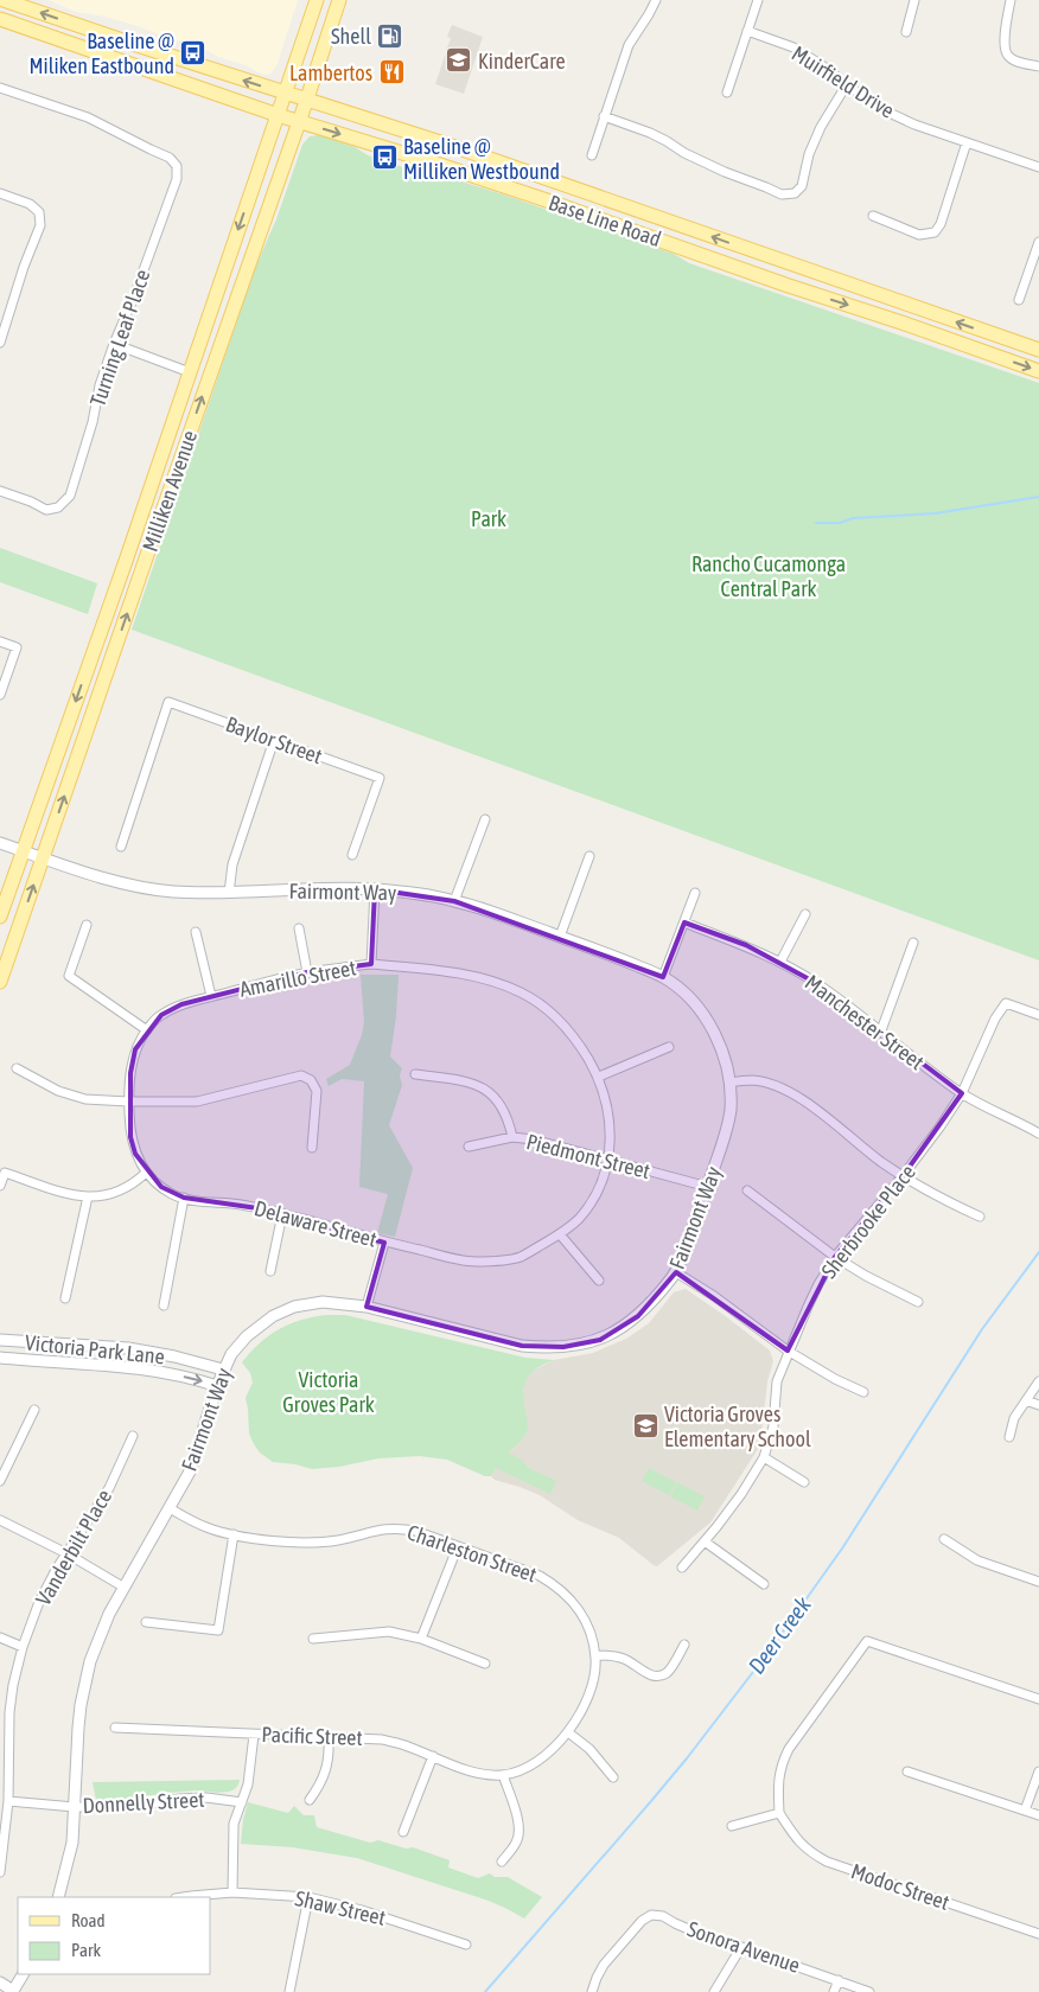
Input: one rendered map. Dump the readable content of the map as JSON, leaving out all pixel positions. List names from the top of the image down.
{
  "streets": {
    "main road": ["Base Line Road", "Milliken Avenue"],
    "street": [
      "Muirfield Drive",
      "Turning Leaf Place",
      "Baylor Street",
      "Fairmont Way",
      "Amarillo Street",
      "Manchester Street",
      "Piedmont Street",
      "Sherbrooke Place",
      "Delaware Street",
      "Victoria Park Lane",
      "Vanderbilt Place",
      "Charleston Street",
      "Pacific Street",
      "Donnelly Street",
      "Modoc Street",
      "Shaw Street",
      "Sonora Avenue"
    ]
  },
  "crossings": [
    ["Base Line Road", "Milliken Avenue"],
    ["Milliken Avenue", "Fairmont Way"],
    ["Fairmont Way", "Piedmont Street"],
    ["Fairmont Way", "Victoria Park Lane"],
    ["Fairmont Way", "Charleston Street"],
    ["Fairmont Way", "Donnelly Street"],
    ["Amarillo Street", "Piedmont Street"],
    ["Amarillo Street", "Delaware Street"],
    ["Manchester Street", "Sherbrooke Place"],
    ["Piedmont Street", "Delaware Street"],
    ["Vanderbilt Place", "Donnelly Street"]
  ],
  "water": ["Deer Creek"],
  "parks": ["Park", "Rancho Cucamonga Central Park", "Victoria Groves Park"],
  "places": {
    "fuel station": ["Shell"],
    "bus stop": ["Baseline @ Miliken Eastbound", "Baseline @ Milliken Westbound"],
    "school or university": ["KinderCare", "Victoria Groves Elementary School"],
    "restaurant": ["Lambertos"]
  },
  "legend": ["Road", "Park"]
}
